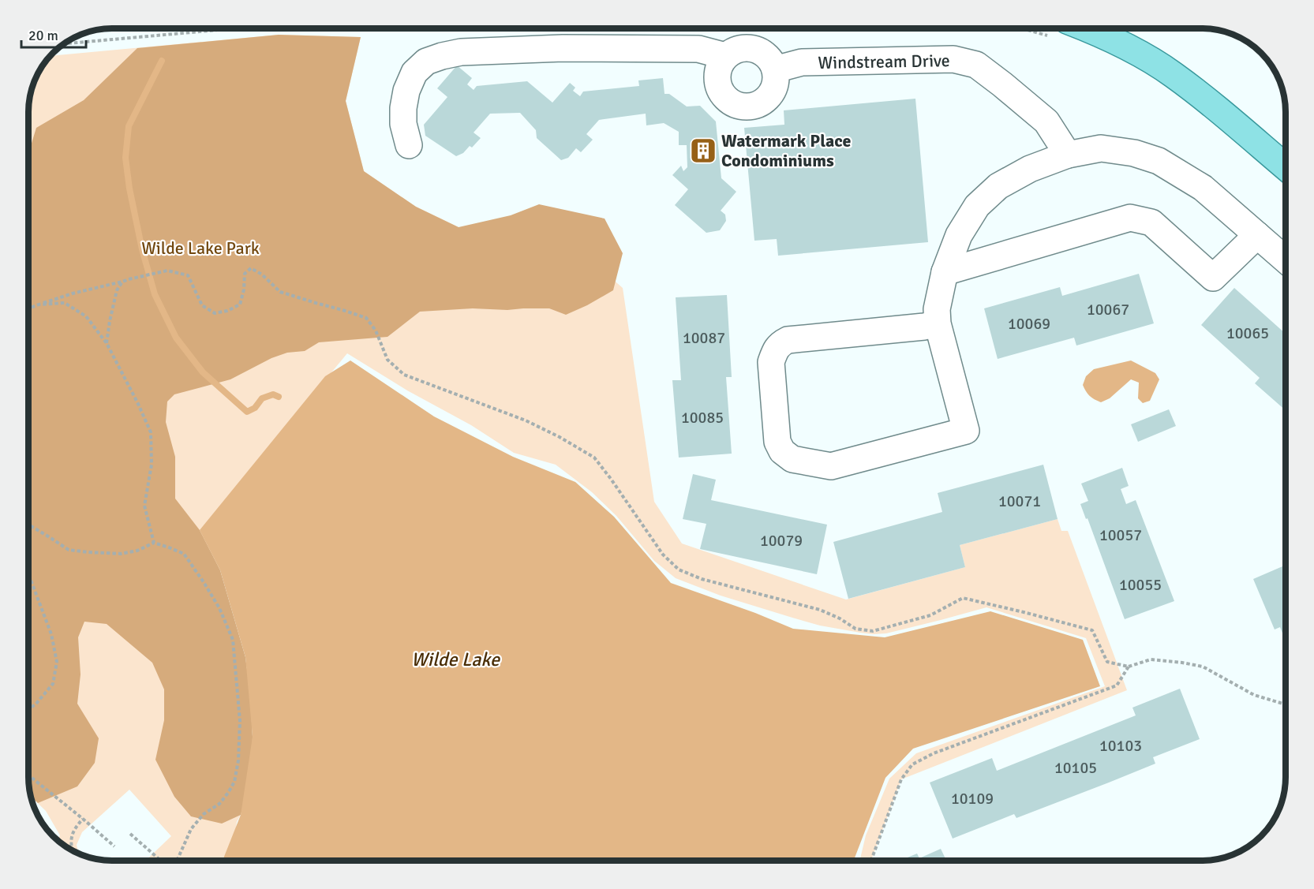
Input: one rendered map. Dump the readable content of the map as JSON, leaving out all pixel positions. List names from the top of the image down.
{
  "streets": {
    "street": ["Windstream Drive"]
  },
  "water": ["Wilde Lake"],
  "parks": ["Wilde Lake Park"],
  "places": {
    "building": ["Watermark Place Condominiums"]
  },
  "house_numbers": [
    "10067",
    "10069",
    "10065",
    "10087",
    "10085",
    "10071",
    "10057",
    "10079",
    "10055",
    "10103",
    "10105",
    "10109"
  ],
  "scale_bar": "20 m"
}
